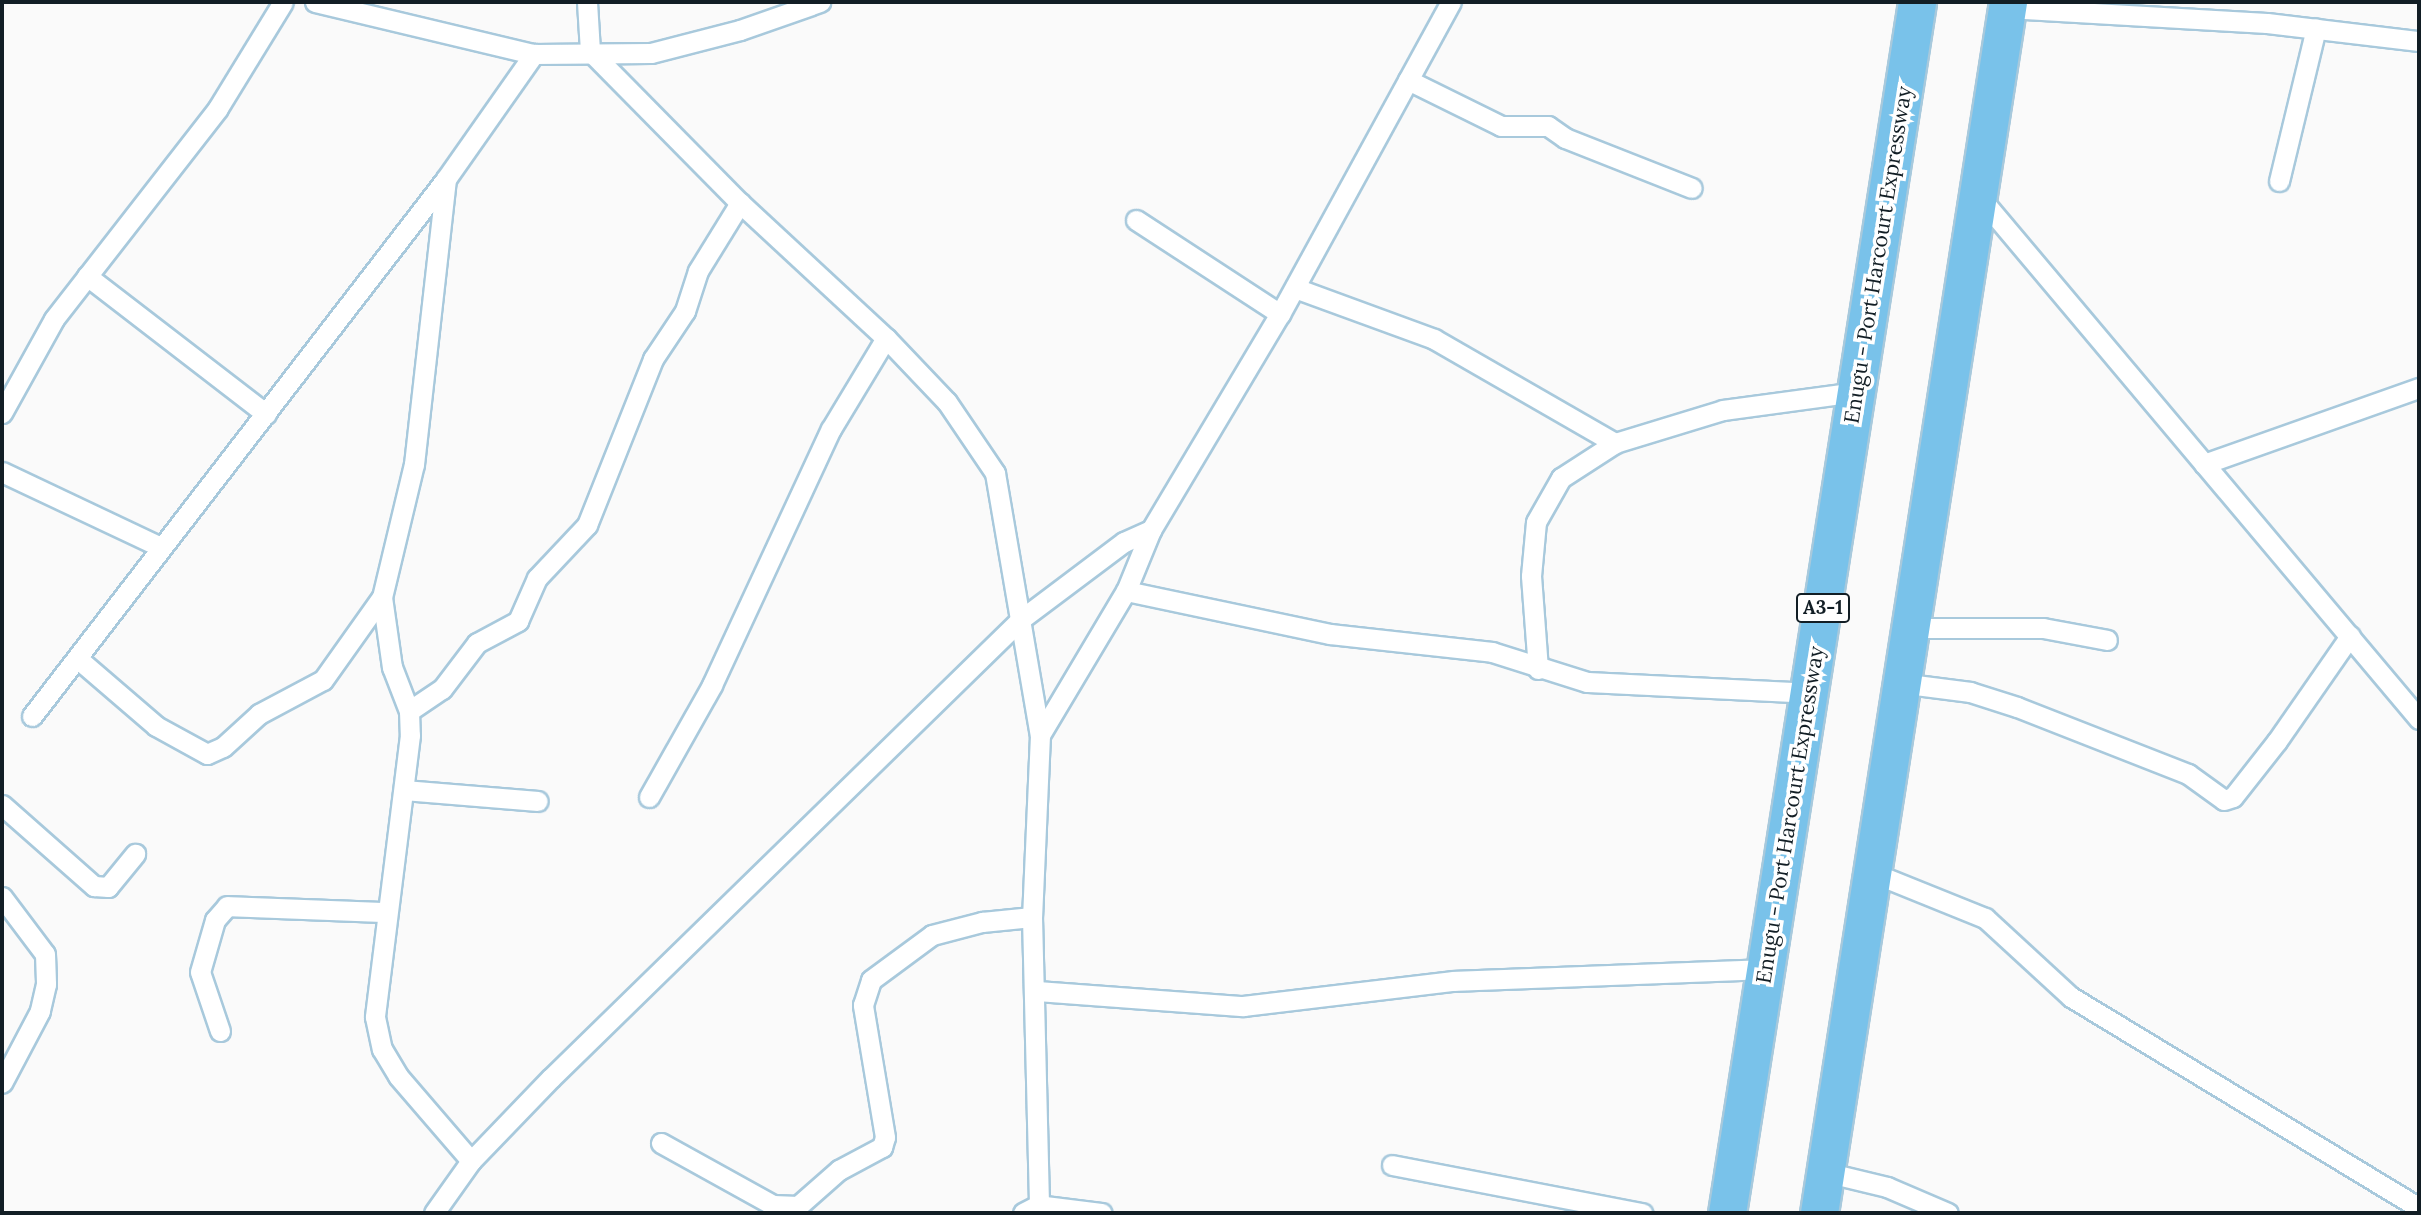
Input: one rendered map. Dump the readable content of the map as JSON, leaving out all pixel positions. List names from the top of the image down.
{
  "streets": {
    "highway": ["Enugu - Port Harcourt Expressway", "A3-1"]
  }
}
